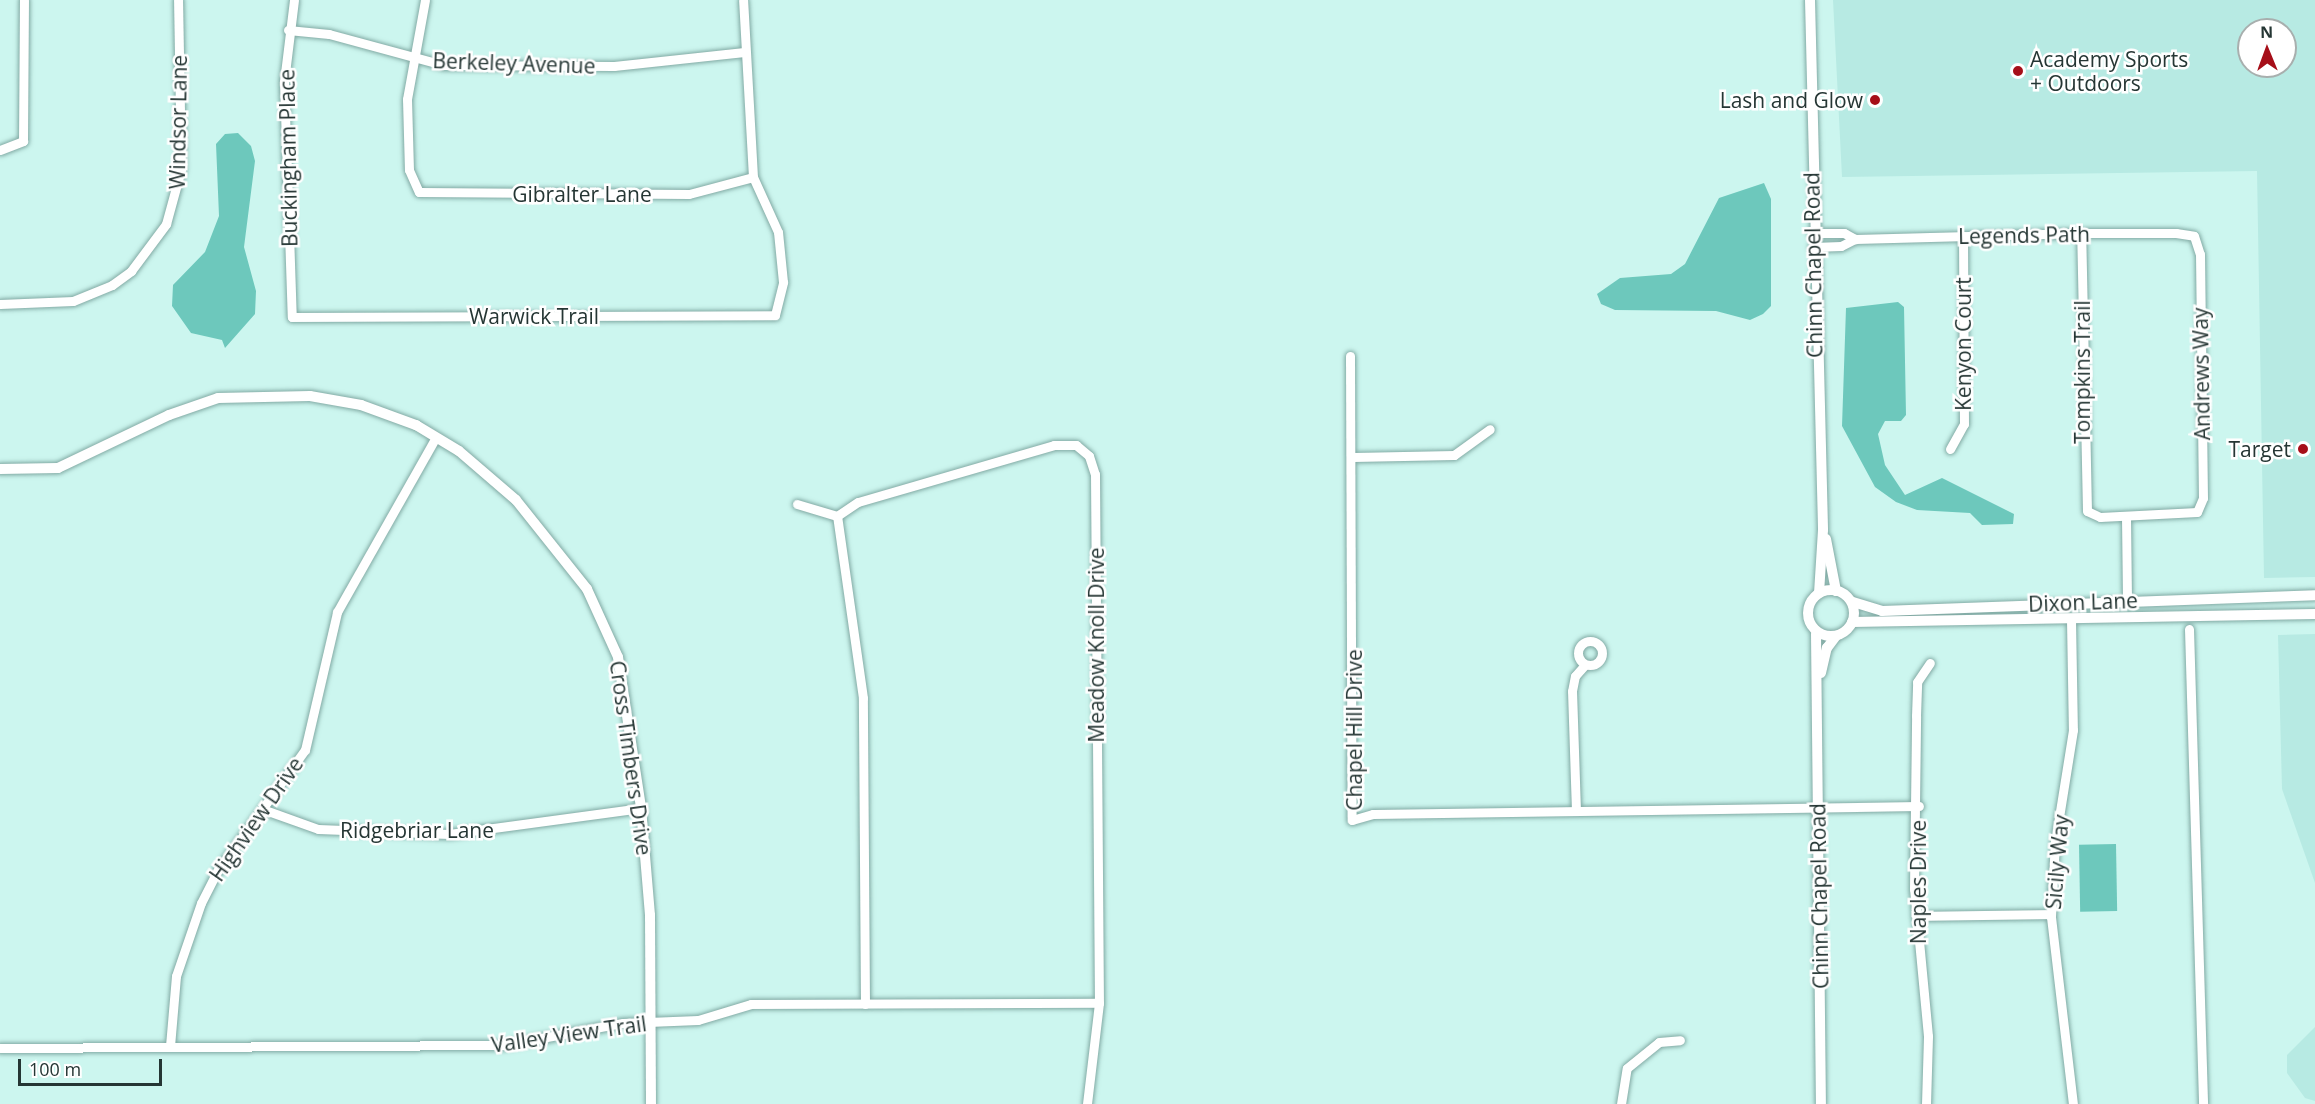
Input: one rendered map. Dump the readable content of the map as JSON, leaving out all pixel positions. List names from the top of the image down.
{
  "streets": {
    "street": [
      "Berkeley Avenue",
      "Windsor Lane",
      "Buckingham Place",
      "Gibralter Lane",
      "Legends Path",
      "Chinn Chapel Road",
      "Warwick Trail",
      "Kenyon Court",
      "Tompkins Trail",
      "Andrews Way",
      "Dixon Lane",
      "Meadow Knoll Drive",
      "Chapel Hill Drive",
      "Cross Timbers Drive",
      "Highview Drive",
      "Ridgebriar Lane",
      "Sicily Way",
      "Naples Drive",
      "Valley View Trail"
    ]
  },
  "crossings": [
    ["Berkeley Avenue", "Buckingham Place"],
    ["Berkeley Avenue", "Gibralter Lane"],
    ["Buckingham Place", "Warwick Trail"],
    ["Gibralter Lane", "Warwick Trail"],
    ["Legends Path", "Chinn Chapel Road"],
    ["Legends Path", "Kenyon Court"],
    ["Legends Path", "Tompkins Trail"],
    ["Legends Path", "Andrews Way"],
    ["Chinn Chapel Road", "Dixon Lane"],
    ["Chinn Chapel Road", "Chapel Hill Drive"],
    ["Tompkins Trail", "Andrews Way"],
    ["Dixon Lane", "Sicily Way"],
    ["Meadow Knoll Drive", "Valley View Trail"],
    ["Chapel Hill Drive", "Naples Drive"],
    ["Cross Timbers Drive", "Highview Drive"],
    ["Cross Timbers Drive", "Ridgebriar Lane"],
    ["Cross Timbers Drive", "Valley View Trail"],
    ["Highview Drive", "Ridgebriar Lane"],
    ["Highview Drive", "Valley View Trail"]
  ],
  "places": ["Academy Sports + Outdoors", "Lash and Glow", "Target"],
  "scale_bar": "100 m",
  "north": "top"
}
